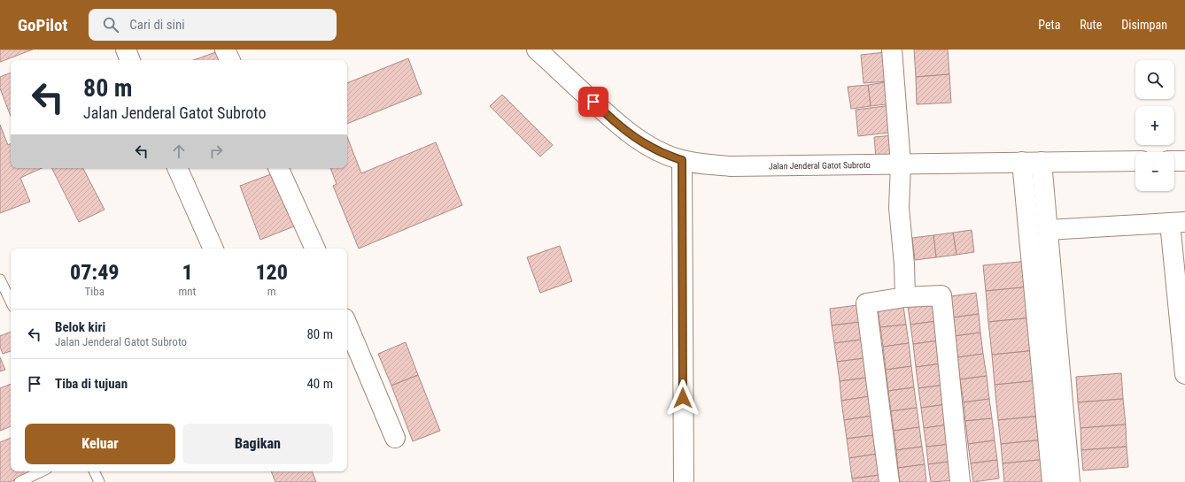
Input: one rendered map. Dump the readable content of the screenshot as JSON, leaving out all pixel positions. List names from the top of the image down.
{
  "streets": {
    "street": ["Jalan Jenderal Gatot Subroto"]
  },
  "page": {
    "header": "GoPilot",
    "search": "Cari di sini",
    "nav": ["Peta", "Rute", "Disimpan"],
    "map_buttons": ["+", "−"],
    "turn": ["80 m", "Jalan Jenderal Gatot Subroto"],
    "eta": [
      "07:49",
      "Tiba",
      "1",
      "mnt",
      "120",
      "m"
    ],
    "list": [
      {
        "name": "Belok kiri",
        "note": "Jalan Jenderal Gatot Subroto",
        "value": "80 m"
      },
      {
        "name": "Tiba di tujuan",
        "value": "40 m"
      }
    ],
    "buttons": ["Keluar", "Bagikan"]
  }
}
